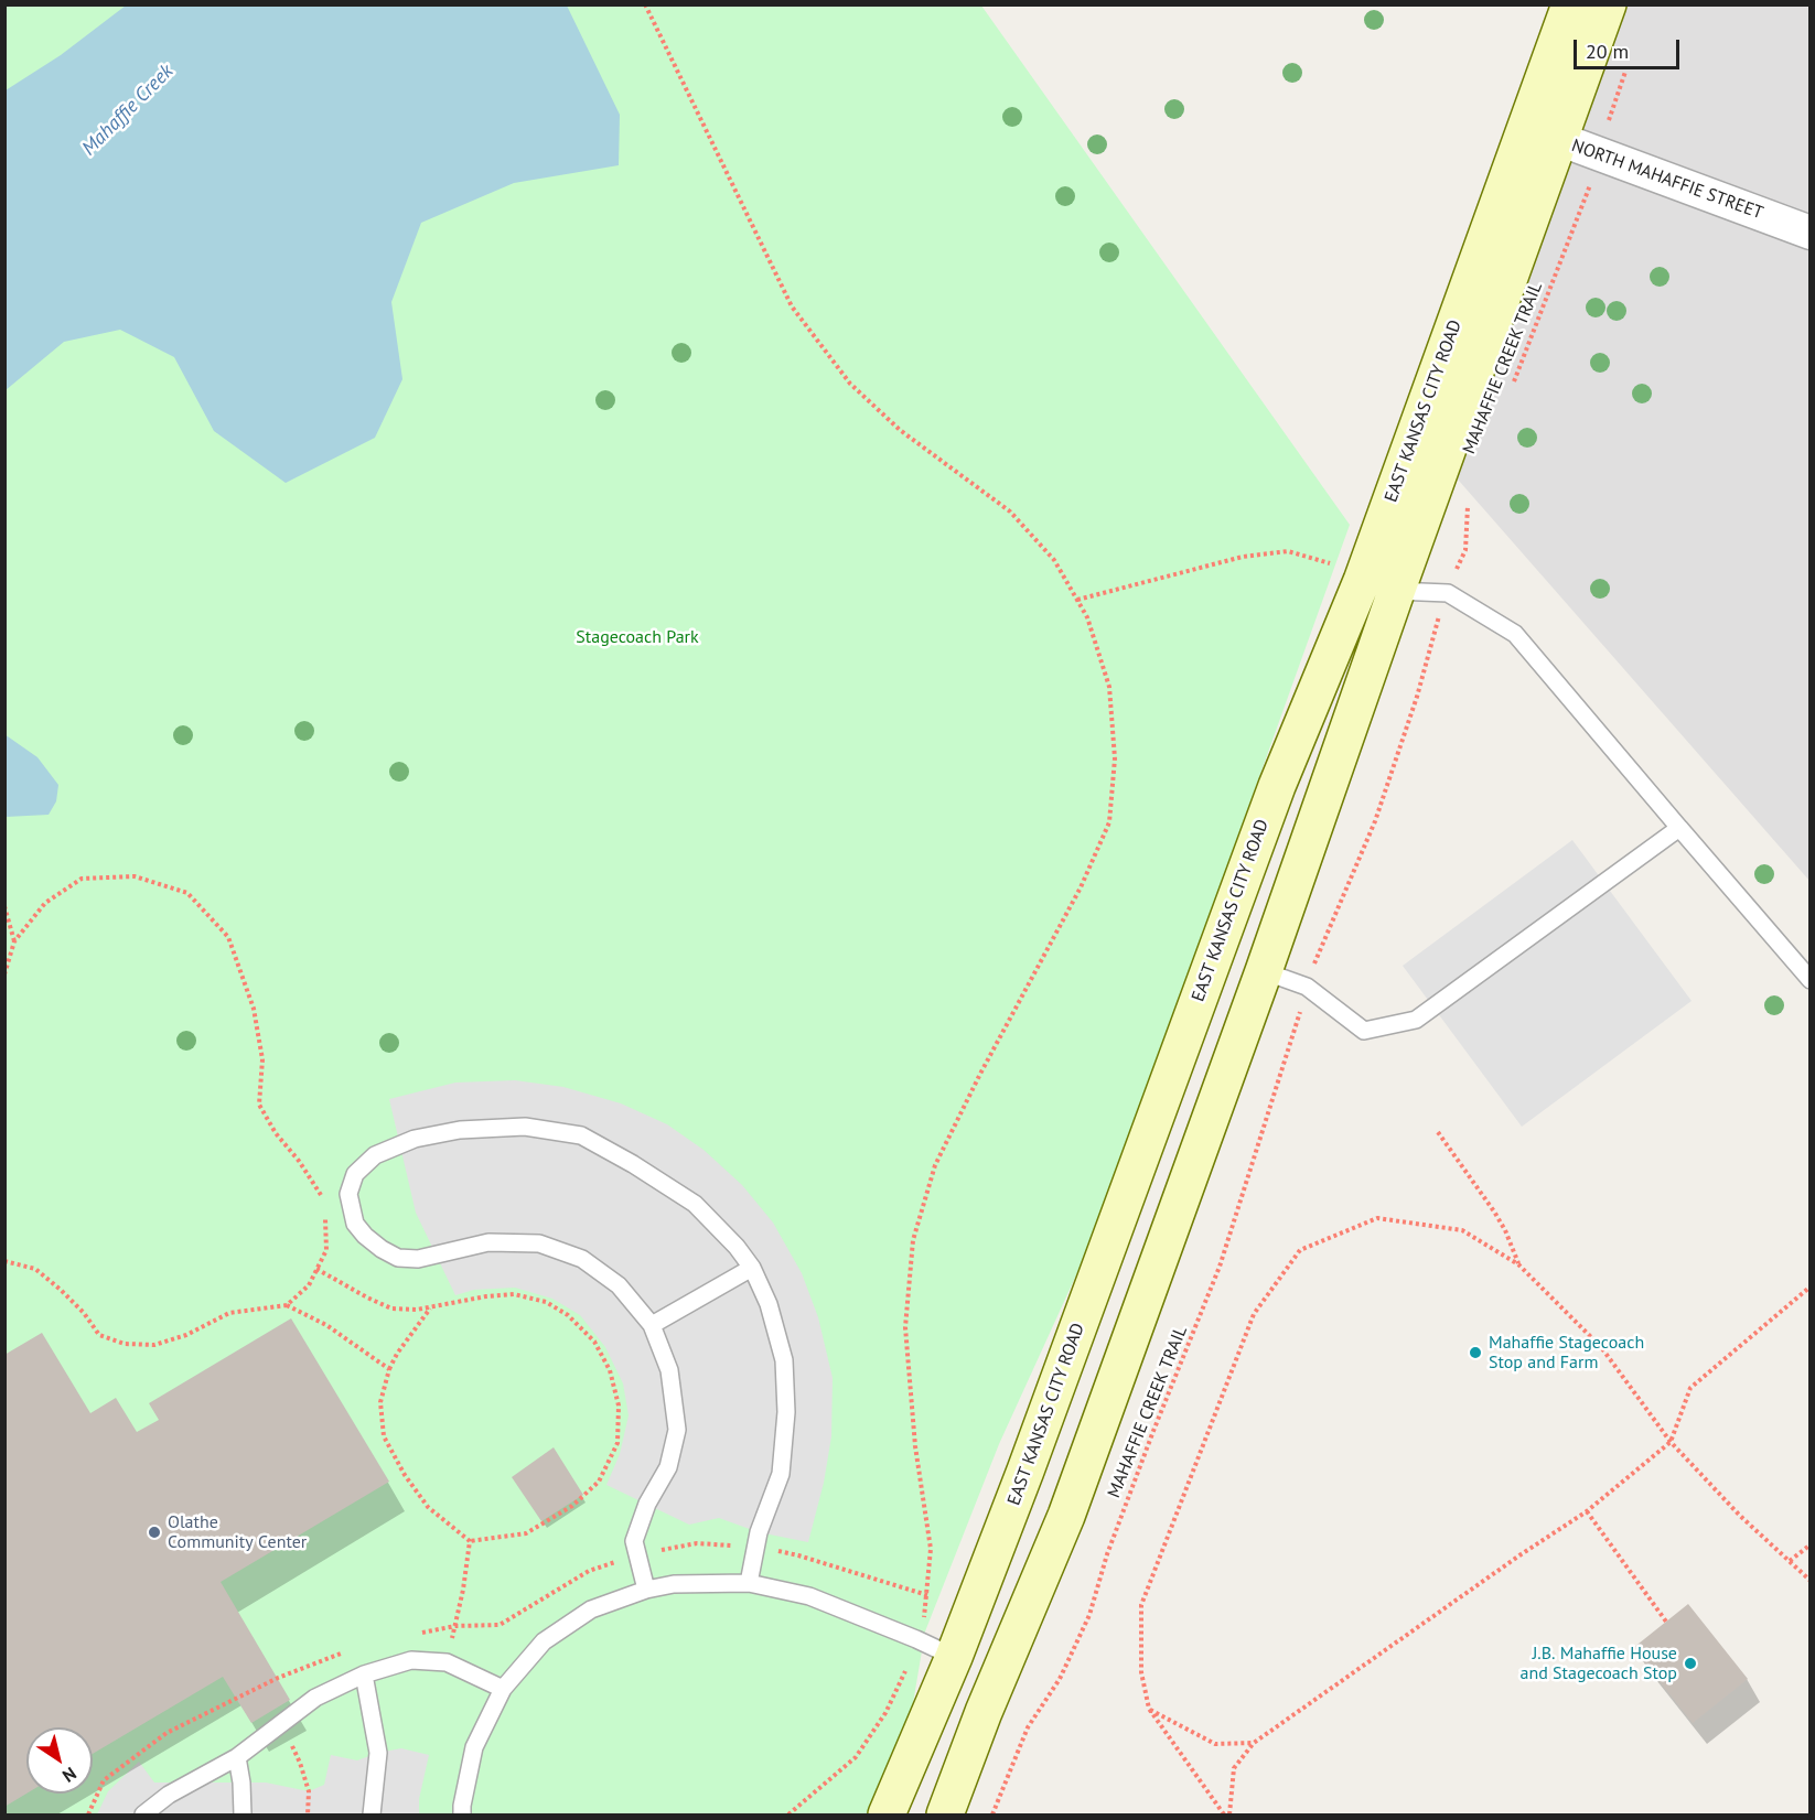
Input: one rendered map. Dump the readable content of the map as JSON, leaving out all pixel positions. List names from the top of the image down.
{
  "streets": {
    "street": ["NORTH MAHAFFIE STREET", "EAST KANSAS CITY ROAD"],
    "path": ["MAHAFFIE CREEK TRAIL"]
  },
  "crossings": [
    ["NORTH MAHAFFIE STREET", "EAST KANSAS CITY ROAD"]
  ],
  "water": ["Mahaffie Creek"],
  "parks": ["Stagecoach Park"],
  "places": ["Mahaffie Stagecoach Stop and Farm", "Olathe Community Center", "J.B. Mahaffie House and Stagecoach Stop"],
  "scale_bar": "20 m",
  "north": "bottom right"
}
